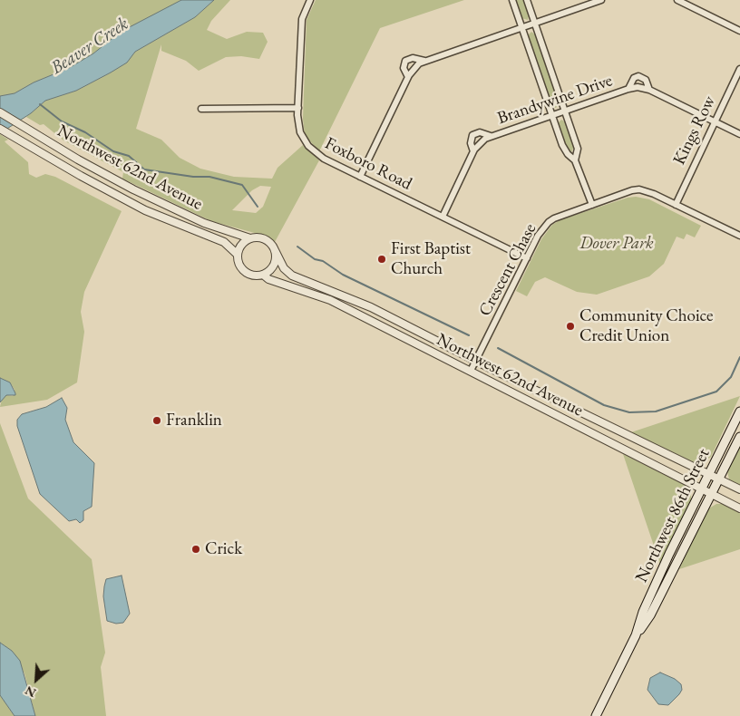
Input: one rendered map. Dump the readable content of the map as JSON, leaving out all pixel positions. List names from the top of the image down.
{
  "streets": {
    "main road": ["Northwest 86th Street"],
    "street": [
      "Brandywine Drive",
      "Kings Row",
      "Foxboro Road",
      "Northwest 62nd Avenue",
      "Crescent Chase"
    ]
  },
  "crossings": [
    ["Brandywine Drive", "Kings Row"],
    ["Brandywine Drive", "Foxboro Road"],
    ["Kings Row", "Crescent Chase"],
    ["Foxboro Road", "Crescent Chase"],
    ["Northwest 62nd Avenue", "Crescent Chase"],
    ["Northwest 62nd Avenue", "Northwest 86th Street"]
  ],
  "water": ["Beaver Creek"],
  "parks": ["Dover Park"],
  "places": [
    "First Baptist Church",
    "Community Choice Credit Union",
    "Franklin",
    "Crick"
  ],
  "north": "bottom left"
}
